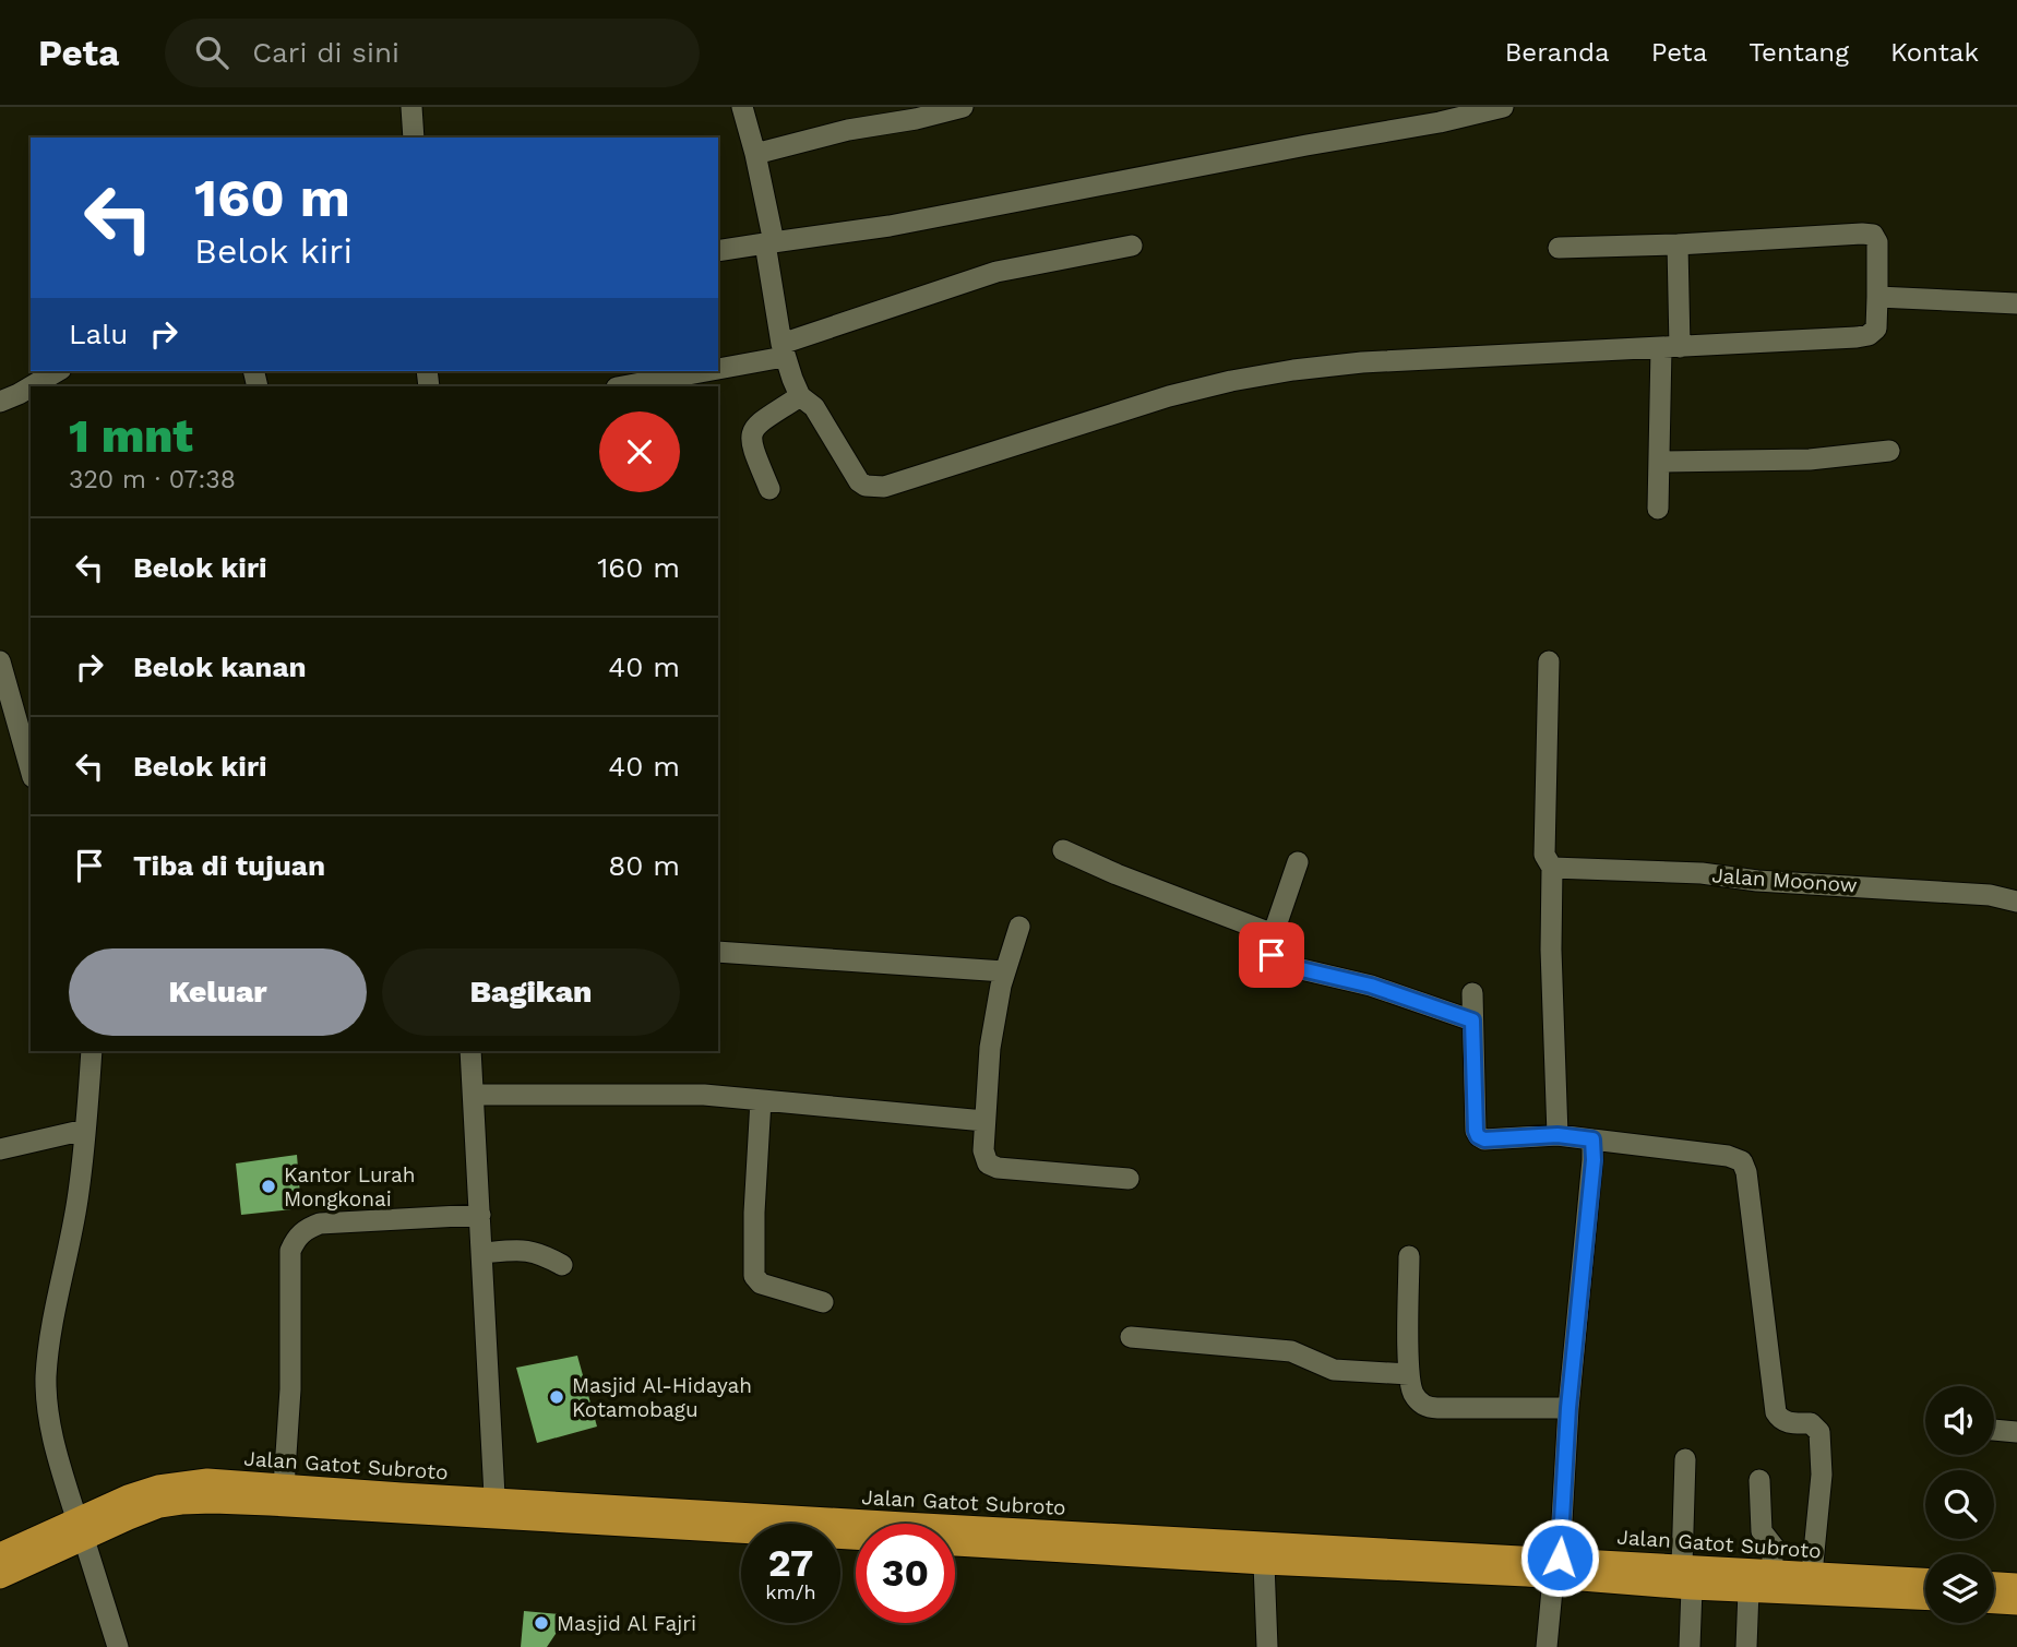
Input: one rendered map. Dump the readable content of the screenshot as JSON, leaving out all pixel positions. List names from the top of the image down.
{
  "streets": {
    "highway": ["Jalan Gatot Subroto"],
    "street": ["Jalan Moonow"]
  },
  "places": ["Kantor Lurah Mongkonai", "Masjid Al-Hidayah Kotamobagu", "Masjid Al Fajri"],
  "page": {
    "header": "Peta",
    "search": "Cari di sini",
    "nav": [
      "Beranda",
      "Peta",
      "Tentang",
      "Kontak"
    ],
    "turn": ["160 m", "Belok kiri"],
    "then": "Lalu",
    "heading": ["1 mnt", "320 m · 07:38"],
    "list": [
      {
        "name": "Belok kiri",
        "value": "160 m"
      },
      {
        "name": "Belok kanan",
        "value": "40 m"
      },
      {
        "name": "Belok kiri",
        "value": "40 m"
      },
      {
        "name": "Tiba di tujuan",
        "value": "80 m"
      }
    ],
    "buttons": ["Keluar", "Bagikan"],
    "speed": "27 km/h",
    "limit": "30"
  }
}
